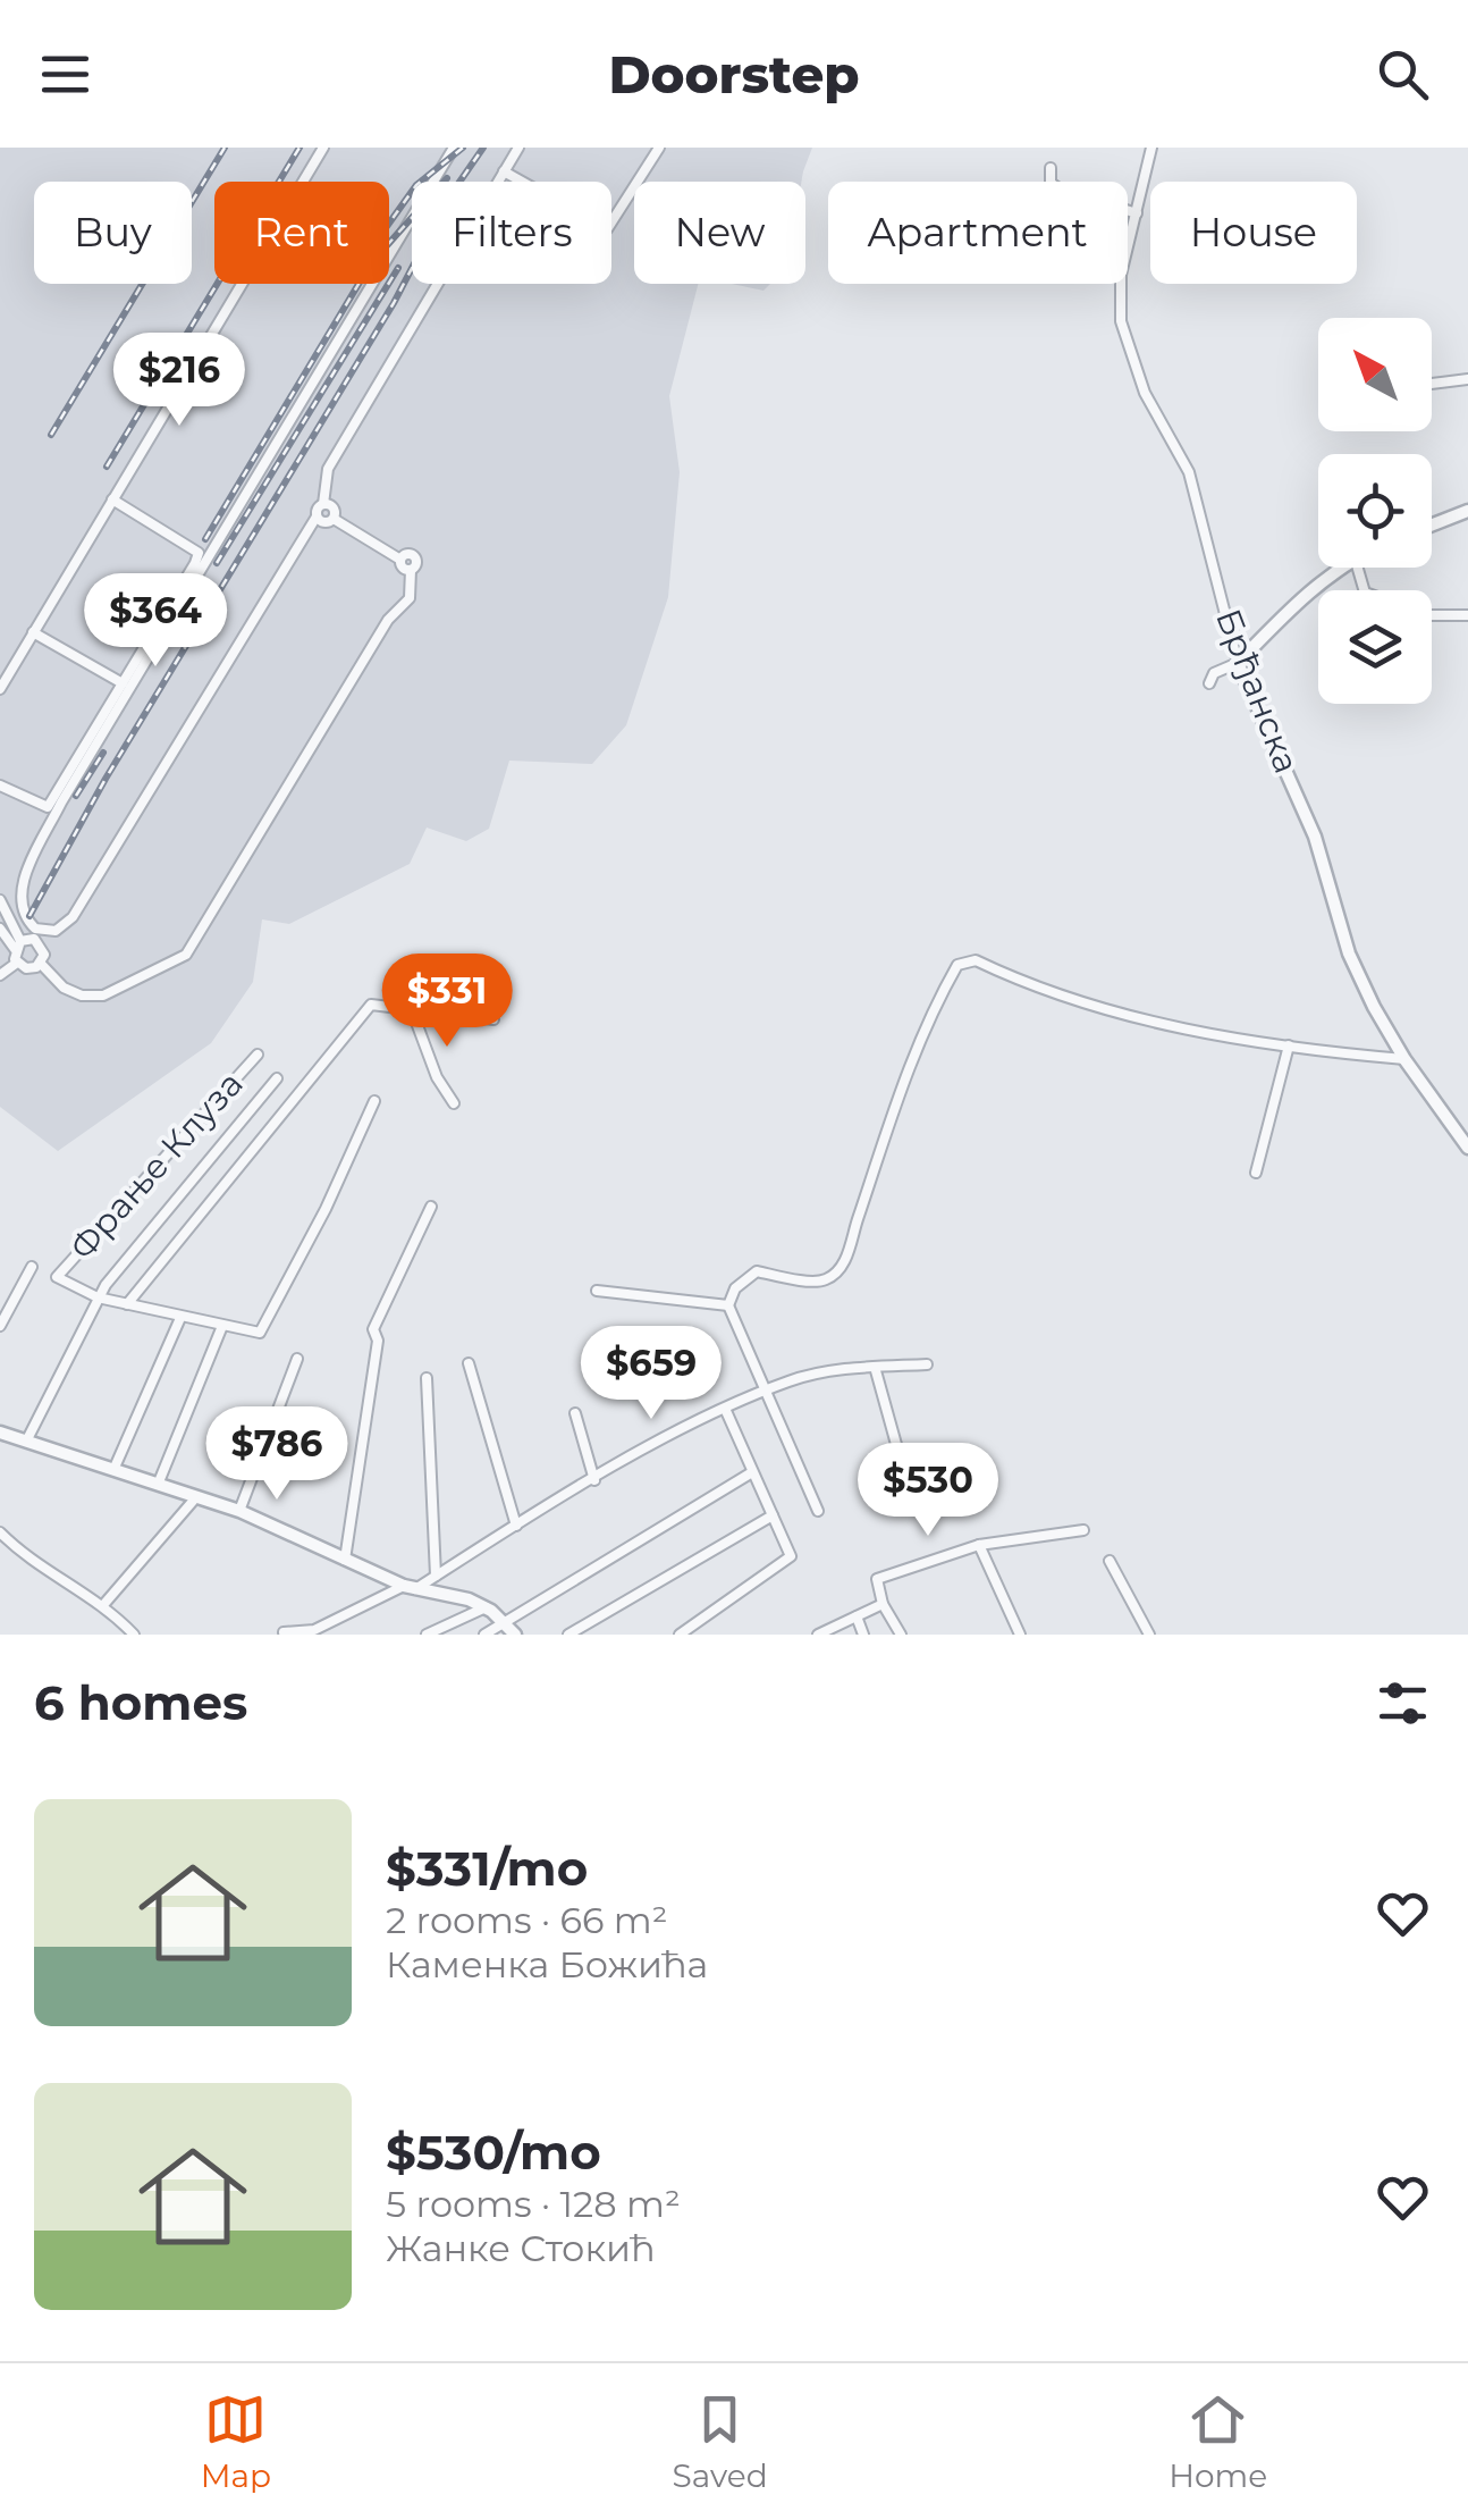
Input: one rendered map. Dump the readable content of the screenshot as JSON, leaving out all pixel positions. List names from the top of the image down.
{
  "streets": {
    "street": ["Брђанска", "Фрање Клуза"]
  },
  "north": "top left",
  "page": {
    "header": "Doorstep",
    "chip": [
      "Buy",
      "Rent",
      "Filters",
      "New",
      "Apartment",
      "House"
    ],
    "price": [
      "$216",
      "$364",
      "$331",
      "$659",
      "$786",
      "$530"
    ],
    "heading": "6 homes",
    "list": [
      {
        "name": "$331/mo",
        "note": "2 rooms · 66 m² · Каменка Божића"
      },
      {
        "name": "$530/mo",
        "note": "5 rooms · 128 m² · Жанке Стокић"
      }
    ],
    "tabs": ["Map", "Saved", "Home"]
  }
}
